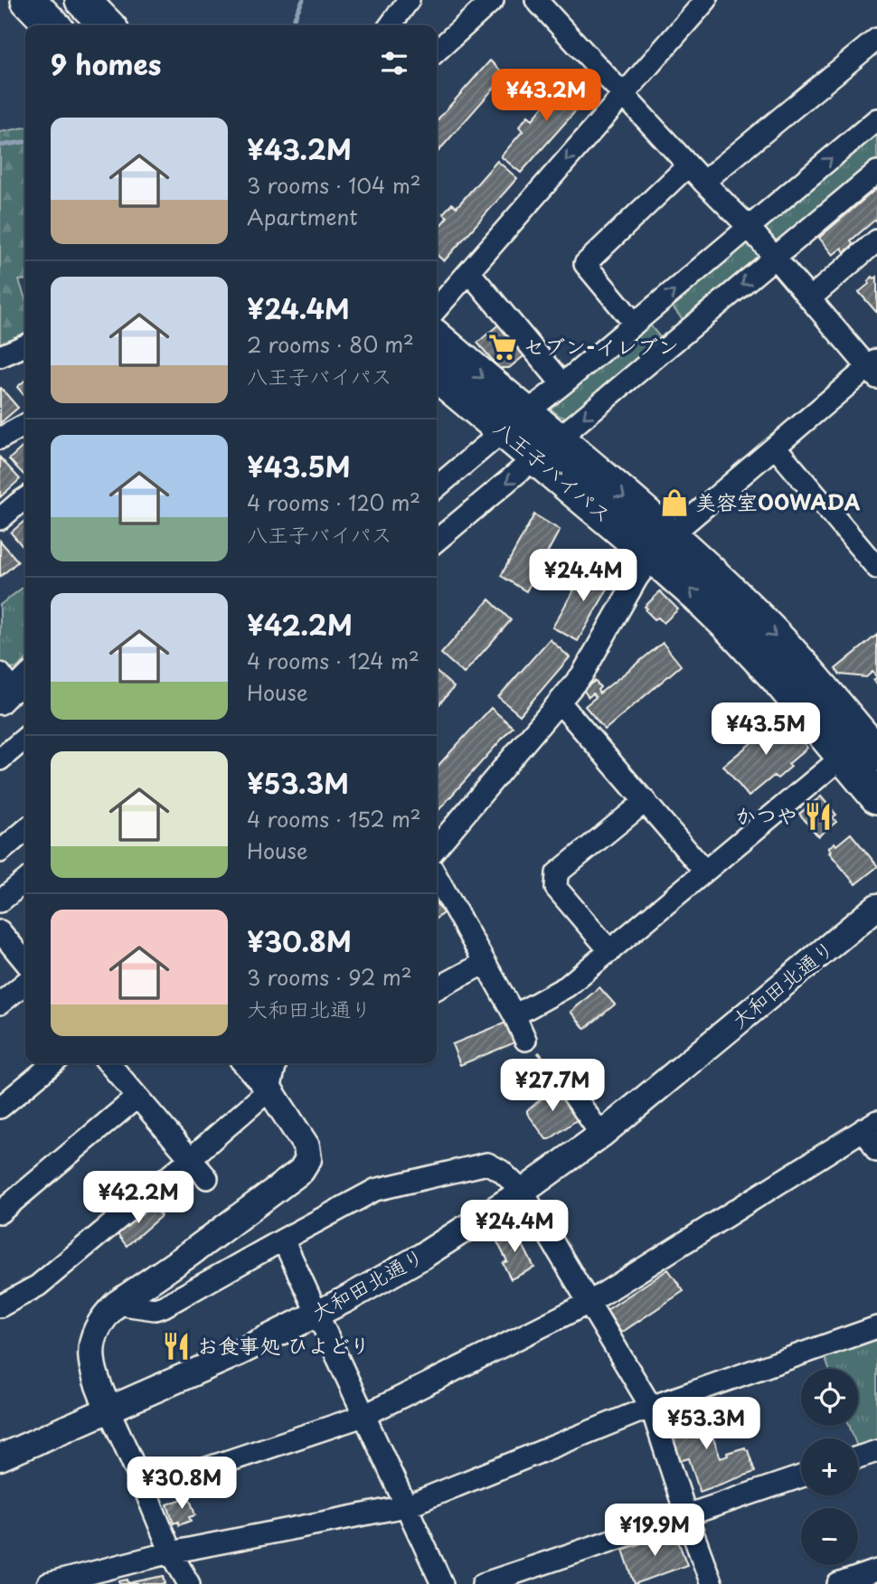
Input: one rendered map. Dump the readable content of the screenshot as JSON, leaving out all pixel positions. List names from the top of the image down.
{
  "streets": {
    "highway": ["八王子バイパス"],
    "street": ["大和田北通り"]
  },
  "places": {
    "supermarket": ["セブン-イレブン"],
    "shop": ["美容室OOWADA"],
    "restaurant": ["かつや", "お食事処 ひよどり"]
  },
  "page": {
    "heading": "9 homes",
    "price": [
      "¥43.2M",
      "¥24.4M",
      "¥43.5M",
      "¥27.7M",
      "¥42.2M",
      "¥24.4M",
      "¥53.3M",
      "¥30.8M",
      "¥19.9M"
    ],
    "list": [
      {
        "name": "¥43.2M",
        "note": "3 rooms · 104 m² · Apartment"
      },
      {
        "name": "¥24.4M",
        "note": "2 rooms · 80 m² · 八王子バイパス"
      },
      {
        "name": "¥43.5M",
        "note": "4 rooms · 120 m² · 八王子バイパス"
      },
      {
        "name": "¥42.2M",
        "note": "4 rooms · 124 m² · House"
      },
      {
        "name": "¥53.3M",
        "note": "4 rooms · 152 m² · House"
      },
      {
        "name": "¥30.8M",
        "note": "3 rooms · 92 m² · 大和田北通り"
      }
    ],
    "map_buttons": ["+", "−"]
  }
}
